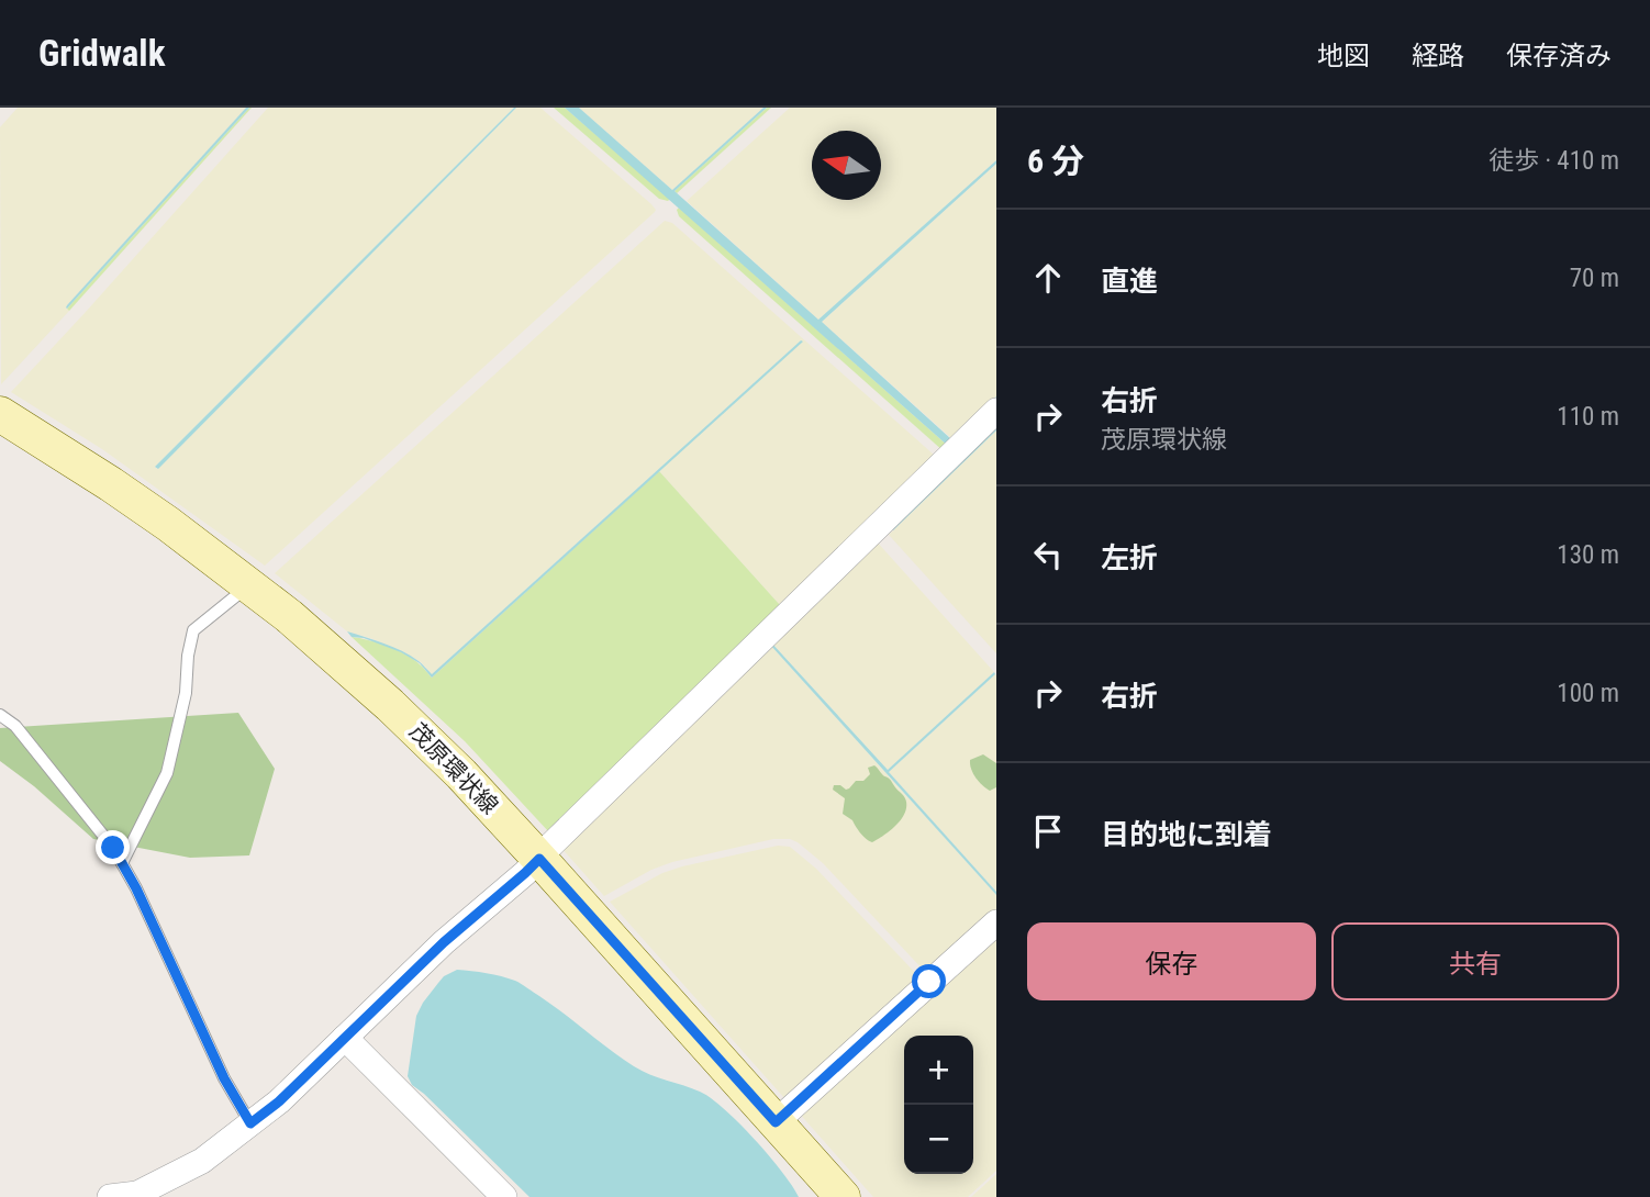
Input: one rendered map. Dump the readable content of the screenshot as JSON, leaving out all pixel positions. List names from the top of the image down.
{
  "streets": {
    "main road": ["茂原環状線"]
  },
  "north": "left",
  "page": {
    "header": "Gridwalk",
    "nav": ["地図", "経路", "保存済み"],
    "heading": ["6 分", "徒歩 · 410 m"],
    "list": [
      ["直進", "70 m"],
      ["右折", "茂原環状線", "110 m"],
      ["左折", "130 m"],
      ["右折", "100 m"],
      "目的地に到着"
    ],
    "buttons": ["保存", "共有"],
    "map_buttons": ["+", "−"]
  }
}
